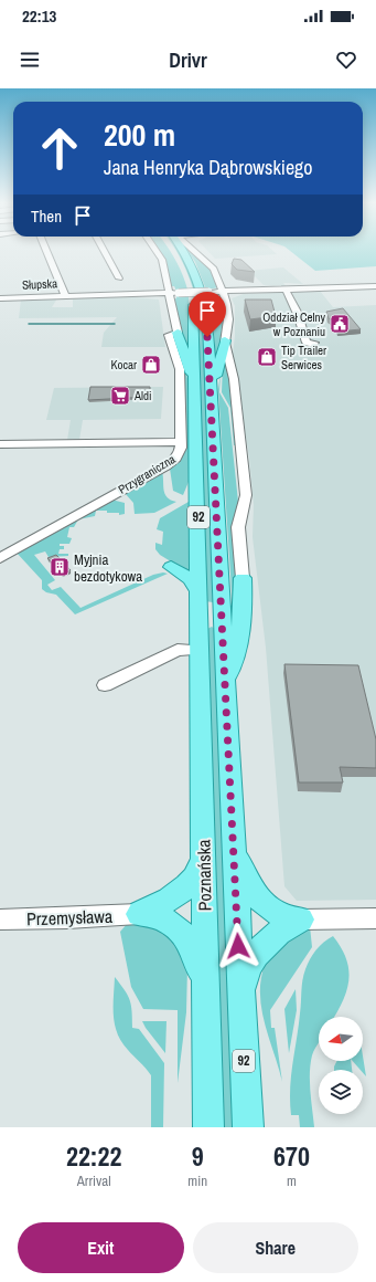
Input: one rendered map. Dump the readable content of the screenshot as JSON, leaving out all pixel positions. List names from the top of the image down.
{
  "streets": {
    "main road": ["92", "Poznańska"],
    "street": ["Słupska", "Przygraniczna", "Przemysława"]
  },
  "crossings": [
    ["92", "Poznańska"]
  ],
  "places": {
    "public building": ["Oddział Celny w Poznaniu"],
    "shop": ["Tip Trailer Serwices", "Kocar"],
    "supermarket": ["Aldi"],
    "building": ["Myjnia bezdotykowa"]
  },
  "north": "left",
  "page": {
    "status": "22:13",
    "header": "Drivr",
    "turn": ["200 m", "Jana Henryka Dąbrowskiego"],
    "then": "Then",
    "eta": [
      "22:22",
      "Arrival",
      "9",
      "min",
      "670",
      "m"
    ],
    "buttons": ["Exit", "Share"]
  }
}
